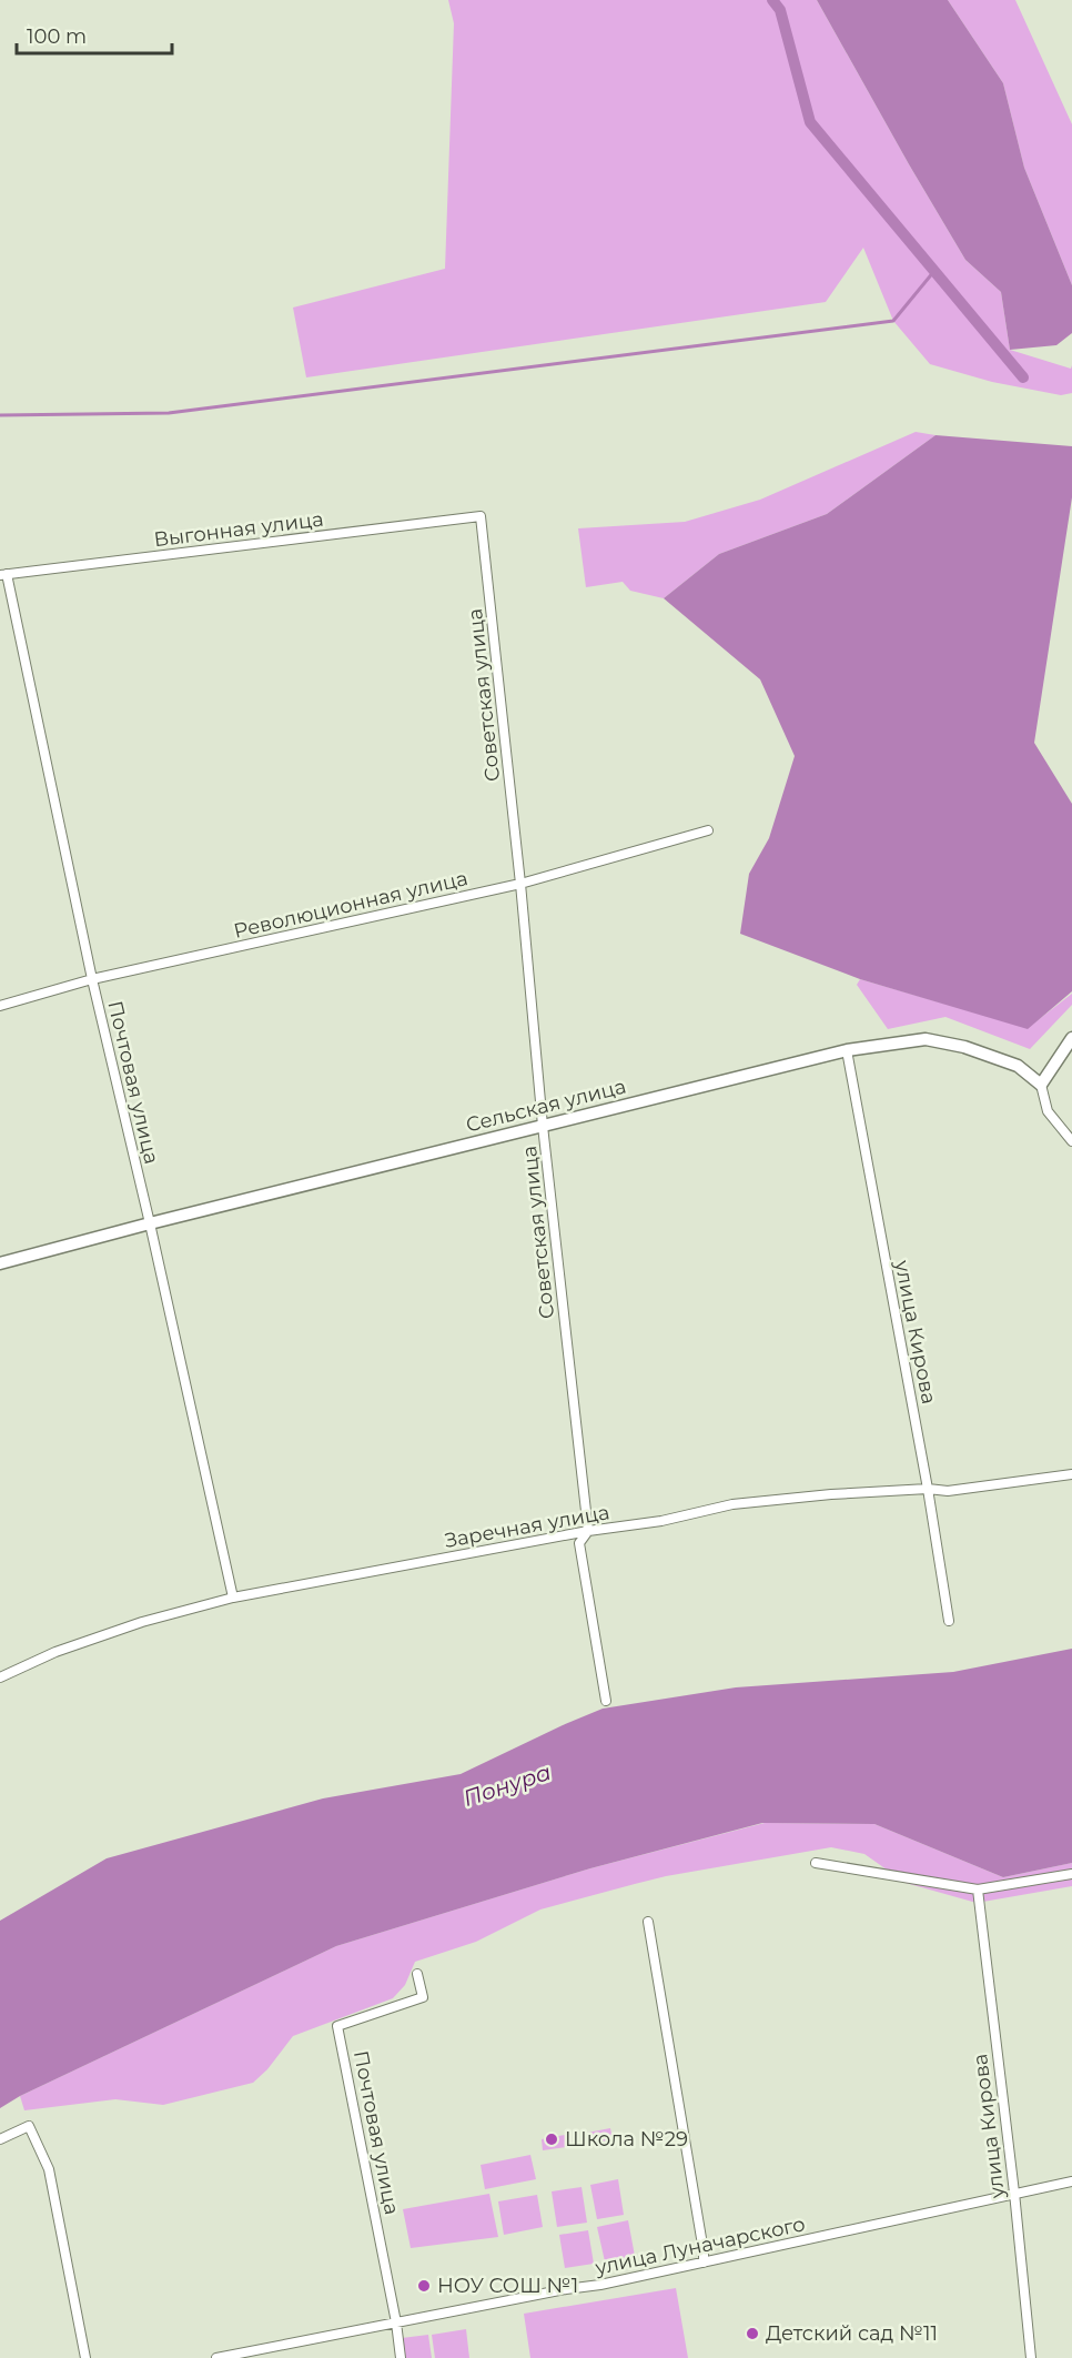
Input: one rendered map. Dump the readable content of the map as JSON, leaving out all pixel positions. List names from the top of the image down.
{
  "streets": {
    "street": [
      "Выгонная улица",
      "Советская улица",
      "Революционная улица",
      "Почтовая улица",
      "Сельская улица",
      "улица Кирова",
      "Заречная улица",
      "улица Луначарского"
    ]
  },
  "crossings": [
    ["Выгонная улица", "Советская улица"],
    ["Выгонная улица", "Почтовая улица"],
    ["Советская улица", "Революционная улица"],
    ["Советская улица", "Сельская улица"],
    ["Советская улица", "Заречная улица"],
    ["Революционная улица", "Почтовая улица"],
    ["Почтовая улица", "Сельская улица"],
    ["Почтовая улица", "Заречная улица"],
    ["Почтовая улица", "улица Луначарского"],
    ["Сельская улица", "улица Кирова"],
    ["улица Кирова", "Заречная улица"],
    ["улица Кирова", "улица Луначарского"]
  ],
  "water": ["Понура"],
  "places": ["Школа №29", "НОУ СОШ №1", "Детский сад №11"],
  "scale_bar": "100 m"
}
